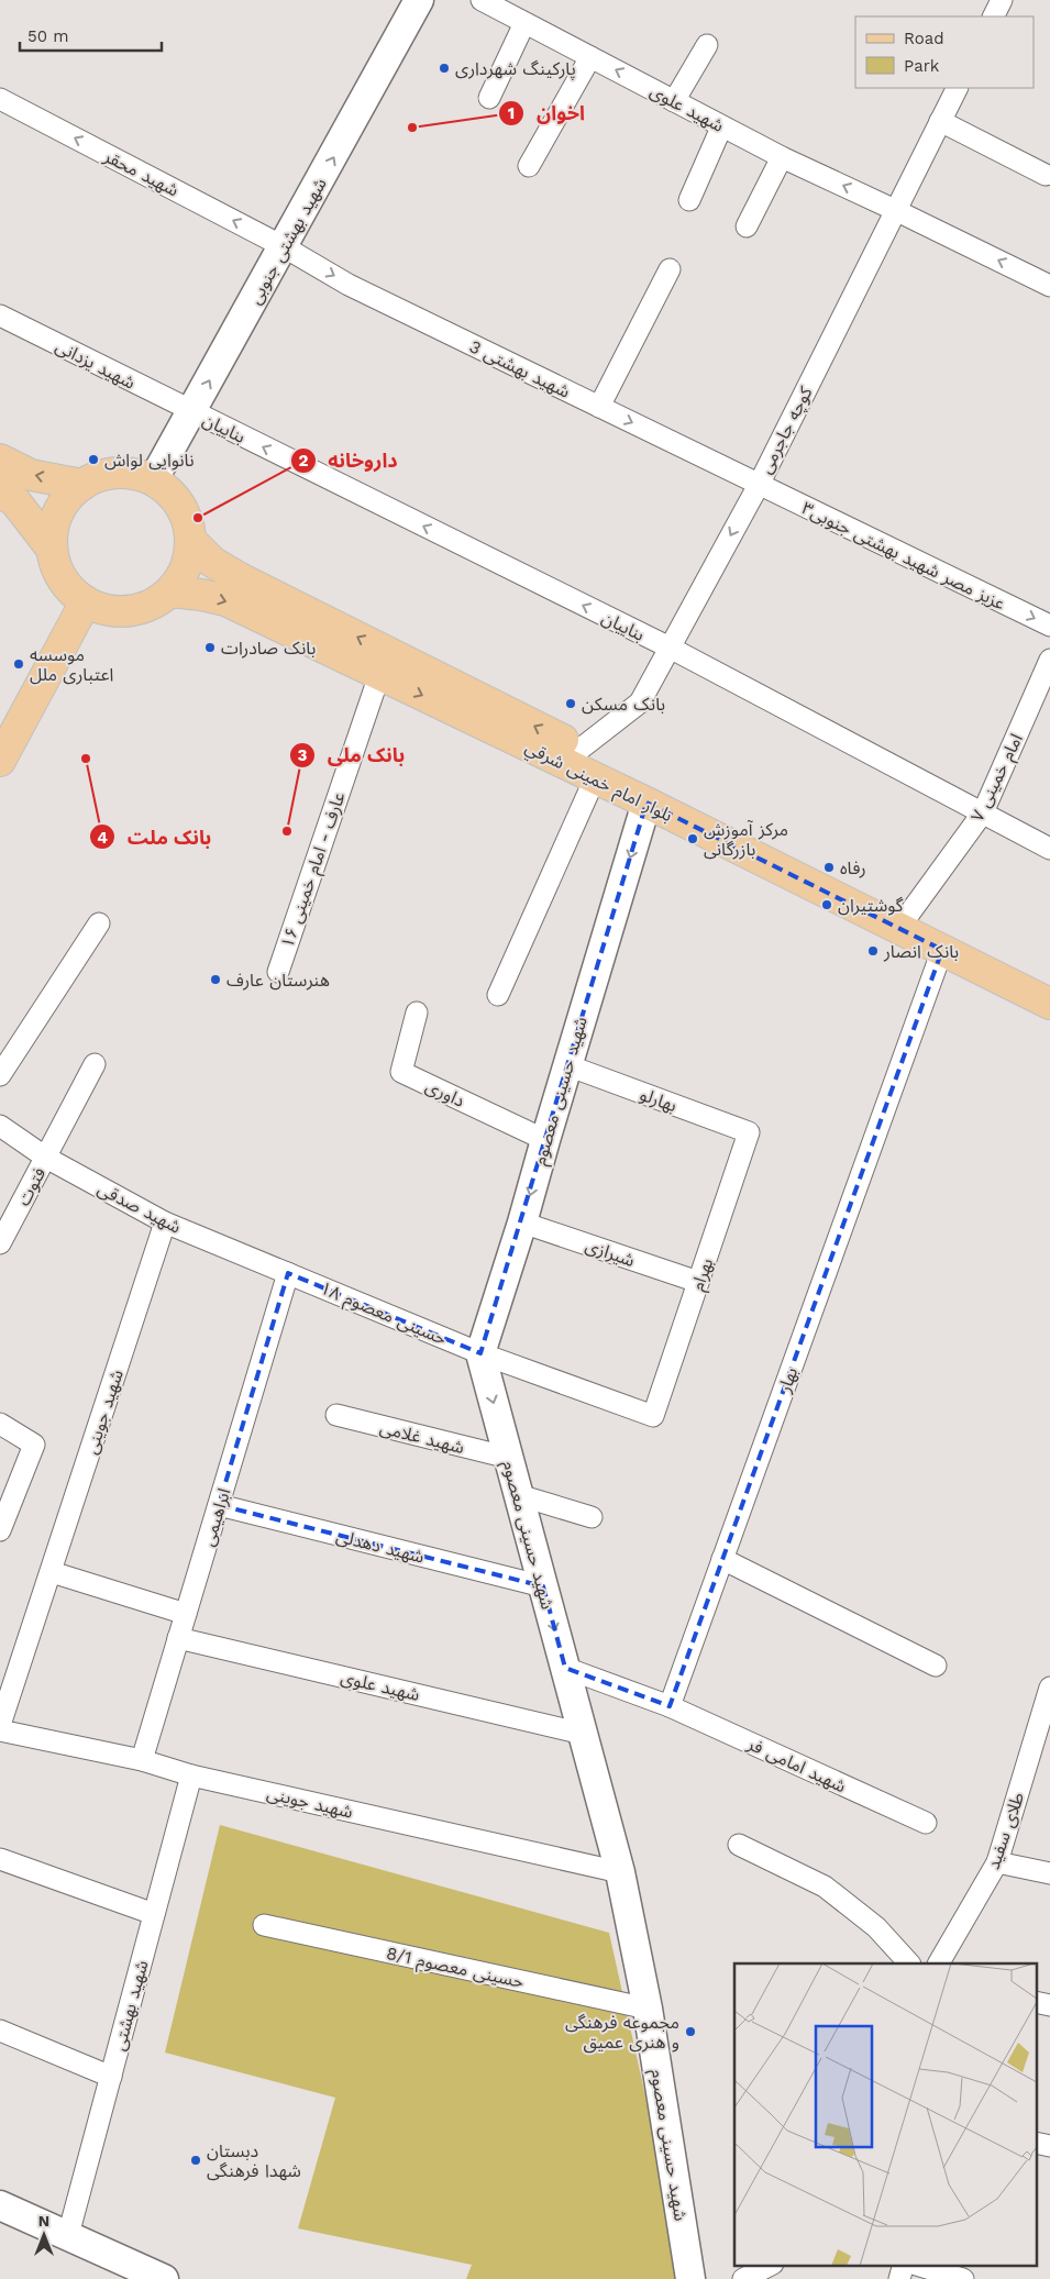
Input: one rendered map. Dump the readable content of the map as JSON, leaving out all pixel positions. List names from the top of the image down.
{
  "streets": {
    "main road": ["شهید بهشتی جنوبی", "بلوار امام خمینی شرقي", "شهید حسینی معصوم"],
    "street": [
      "شهید علوی",
      "شهید محقر",
      "شهید یزدانی",
      "شهید بهشتی 3",
      "بناییان",
      "کوچه جاجرمی",
      "عزیز مصر شهید بهشتی جنوبی۳",
      "امام خمینی ۷",
      "عارف - امام خمینی ۱۶",
      "داوری",
      "بهارلو",
      "فتوت",
      "شهید صدقی",
      "شیرازی",
      "بهرام",
      "حسینی معصوم ۱۸",
      "بهار",
      "شهید جوینی",
      "شهید غلامی",
      "ابراهیمی",
      "شهید دهدلی",
      "شهید امامی فر",
      "طلای سفید",
      "حسینی معصوم 8/1",
      "شهید بهشتی"
    ]
  },
  "crossings": [
    ["شهید علوی", "کوچه جاجرمی"],
    ["شهید علوی", "شهید حسینی معصوم"],
    ["شهید علوی", "ابراهیمی"],
    ["شهید محقر", "شهید بهشتی جنوبی"],
    ["شهید محقر", "شهید بهشتی 3"],
    ["شهید بهشتی جنوبی", "شهید یزدانی"],
    ["شهید بهشتی جنوبی", "شهید بهشتی 3"],
    ["شهید بهشتی جنوبی", "بناییان"],
    ["شهید بهشتی جنوبی", "بلوار امام خمینی شرقي"],
    ["شهید یزدانی", "بناییان"],
    ["شهید بهشتی 3", "کوچه جاجرمی"],
    ["شهید بهشتی 3", "عزیز مصر شهید بهشتی جنوبی۳"],
    ["بناییان", "کوچه جاجرمی"],
    ["بناییان", "امام خمینی ۷"],
    ["کوچه جاجرمی", "عزیز مصر شهید بهشتی جنوبی۳"],
    ["کوچه جاجرمی", "بلوار امام خمینی شرقي"],
    ["امام خمینی ۷", "بلوار امام خمینی شرقي"],
    ["بلوار امام خمینی شرقي", "عارف - امام خمینی ۱۶"],
    ["بلوار امام خمینی شرقي", "شهید حسینی معصوم"],
    ["بلوار امام خمینی شرقي", "بهار"],
    ["شهید حسینی معصوم", "داوری"],
    ["شهید حسینی معصوم", "بهارلو"],
    ["شهید حسینی معصوم", "شیرازی"],
    ["شهید حسینی معصوم", "حسینی معصوم ۱۸"],
    ["شهید حسینی معصوم", "شهید جوینی"],
    ["شهید حسینی معصوم", "شهید غلامی"],
    ["شهید حسینی معصوم", "شهید دهدلی"],
    ["شهید حسینی معصوم", "حسینی معصوم 8/1"],
    ["بهارلو", "بهرام"],
    ["فتوت", "شهید صدقی"],
    ["شهید صدقی", "حسینی معصوم ۱۸"],
    ["شهید صدقی", "شهید جوینی"],
    ["شهید صدقی", "ابراهیمی"],
    ["شیرازی", "بهرام"],
    ["بهرام", "حسینی معصوم ۱۸"],
    ["حسینی معصوم ۱۸", "ابراهیمی"],
    ["بهار", "شهید امامی فر"],
    ["شهید جوینی", "ابراهیمی"],
    ["شهید جوینی", "شهید بهشتی"],
    ["ابراهیمی", "شهید دهدلی"]
  ],
  "one_way": [
    "شهید محقر",
    "شهید بهشتی جنوبی",
    "شهید بهشتی 3",
    "بناییان",
    "عزیز مصر شهید بهشتی جنوبی۳",
    "شهید حسینی معصوم"
  ],
  "places": [
    "پارکینگ شهرداری",
    "اخوان",
    "نانوایی لواش",
    "داروخانه",
    "بانک صادرات",
    "موسسه اعتباری ملل",
    "بانک مسکن",
    "بانک ملت",
    "بانک ملی",
    "مرکز آموزش بازرگانی",
    "رفاه",
    "گوشتیران",
    "بانک انصار",
    "هنرستان عارف",
    "مجموعه فرهنگی و هنری عمیق",
    "دبستان شهدا فرهنگی"
  ],
  "legend": ["Road", "Park"],
  "scale_bar": "50 m",
  "north": "top"
}
